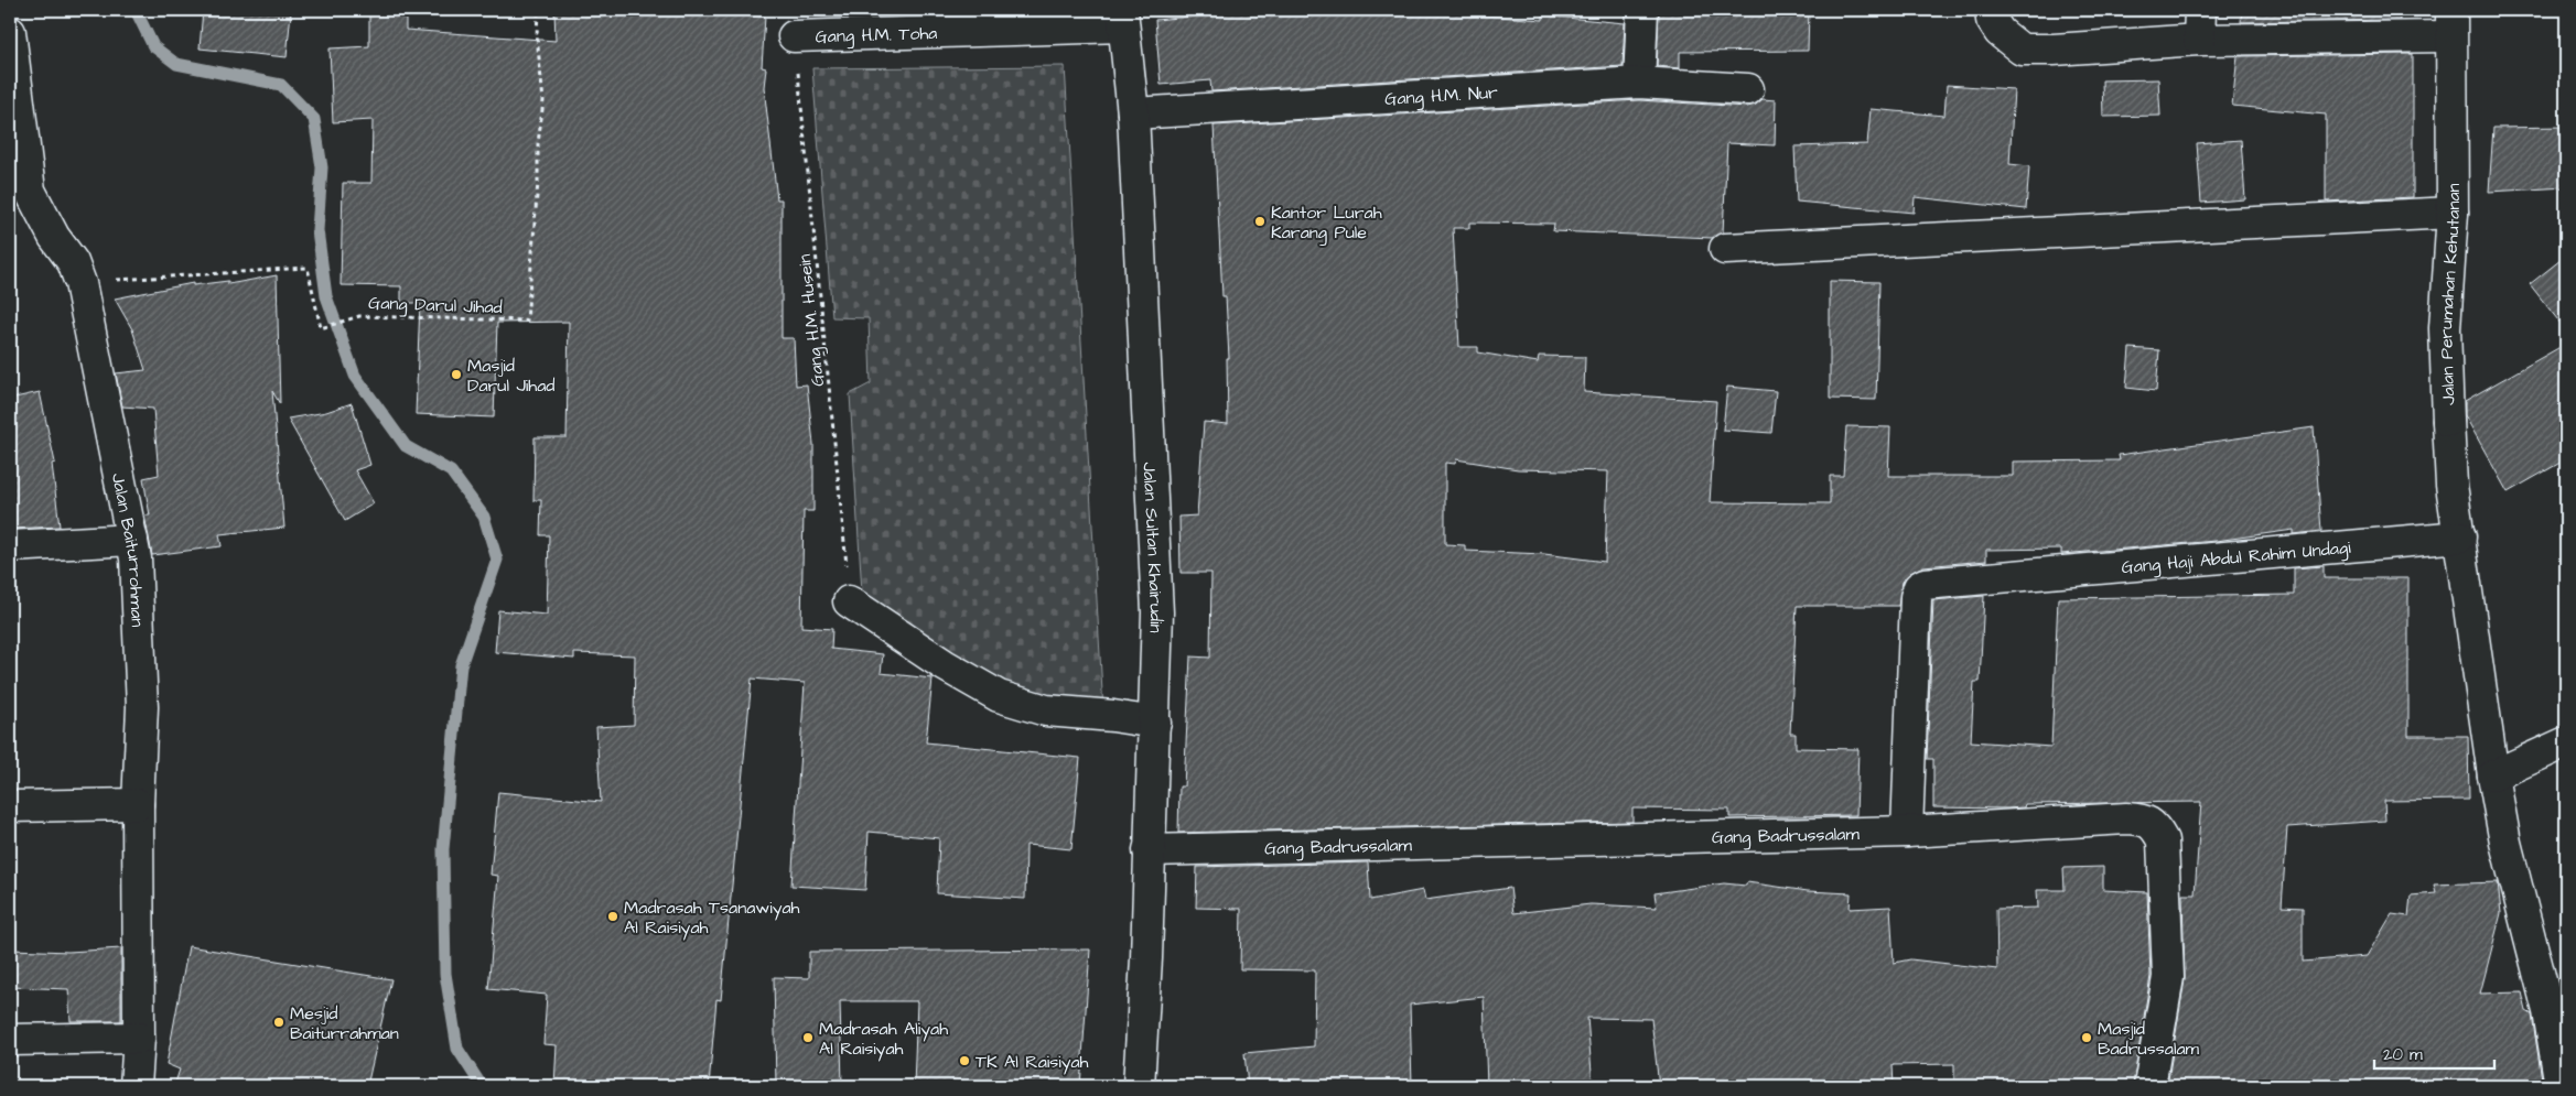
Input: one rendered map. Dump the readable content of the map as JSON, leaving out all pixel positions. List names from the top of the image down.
{
  "streets": {
    "street": [
      "Gang H.M. Toha",
      "Gang H.M. Nur",
      "Jalan Perumahan Kehutanan",
      "Jalan Sultan Khairudin",
      "Jalan Baiturrohman",
      "Gang Haji Abdul Rahim Undagi",
      "Gang Badrussalam"
    ],
    "path": ["Gang Darul Jihad", "Gang H.M. Husein"]
  },
  "crossings": [
    ["Gang H.M. Toha", "Gang H.M. Husein"],
    ["Gang H.M. Toha", "Jalan Sultan Khairudin"],
    ["Gang H.M. Nur", "Jalan Sultan Khairudin"],
    ["Jalan Perumahan Kehutanan", "Gang Haji Abdul Rahim Undagi"],
    ["Gang Darul Jihad", "Jalan Baiturrohman"],
    ["Jalan Sultan Khairudin", "Gang Badrussalam"],
    ["Gang Haji Abdul Rahim Undagi", "Gang Badrussalam"]
  ],
  "places": [
    "Kantor Lurah Karang Pule",
    "Masjid Darul Jihad",
    "Madrasah Tsanawiyah Al Raisiyah",
    "Mesjid Baiturrahman",
    "Madrasah Aliyah Al Raisiyah",
    "Masjid Badrussalam",
    "TK Al Raisiyah"
  ],
  "scale_bar": "20 m"
}
